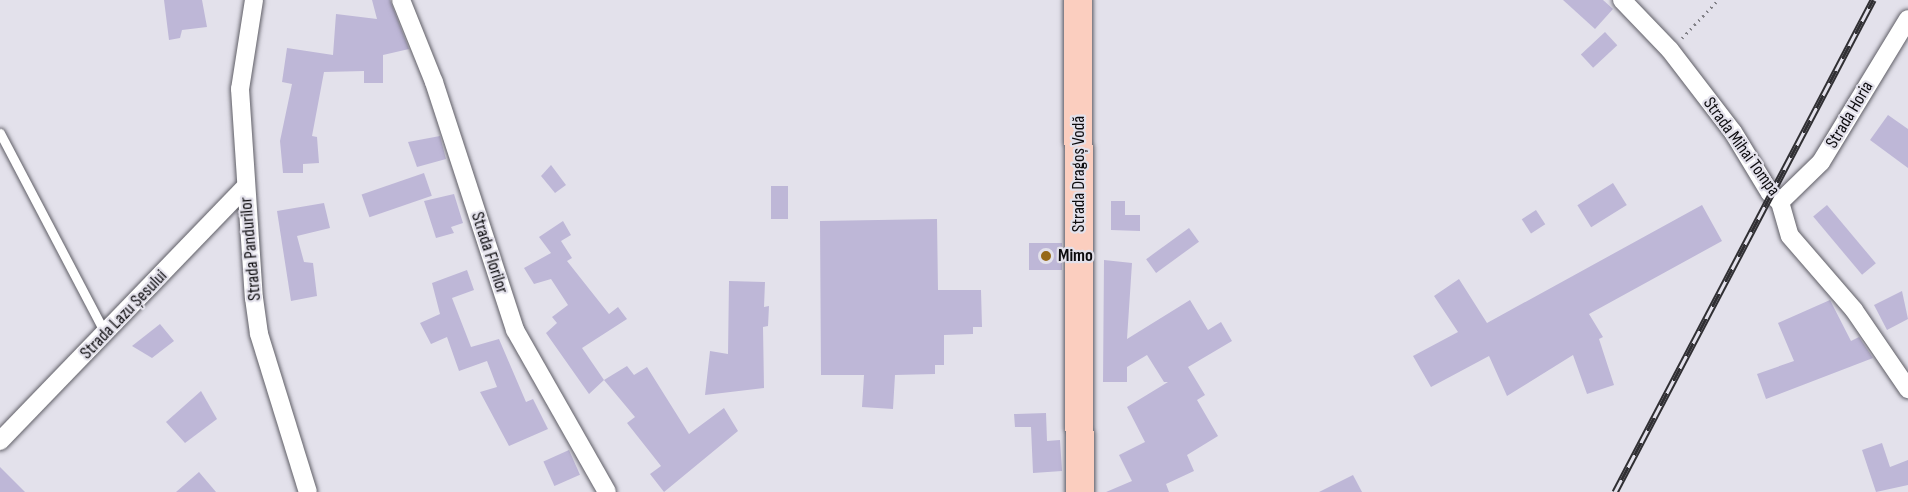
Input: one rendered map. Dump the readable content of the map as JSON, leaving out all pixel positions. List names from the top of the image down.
{
  "streets": {
    "main road": ["Strada Dragoș Vodă"],
    "street": [
      "Strada Horia",
      "Strada Mihai Tompa",
      "Strada Pandurilor",
      "Strada Florilor",
      "Strada Lazu Șesului"
    ]
  },
  "crossings": [
    ["Strada Horia", "Strada Mihai Tompa"],
    ["Strada Pandurilor", "Strada Lazu Șesului"]
  ],
  "places": ["Mimo"]
}
